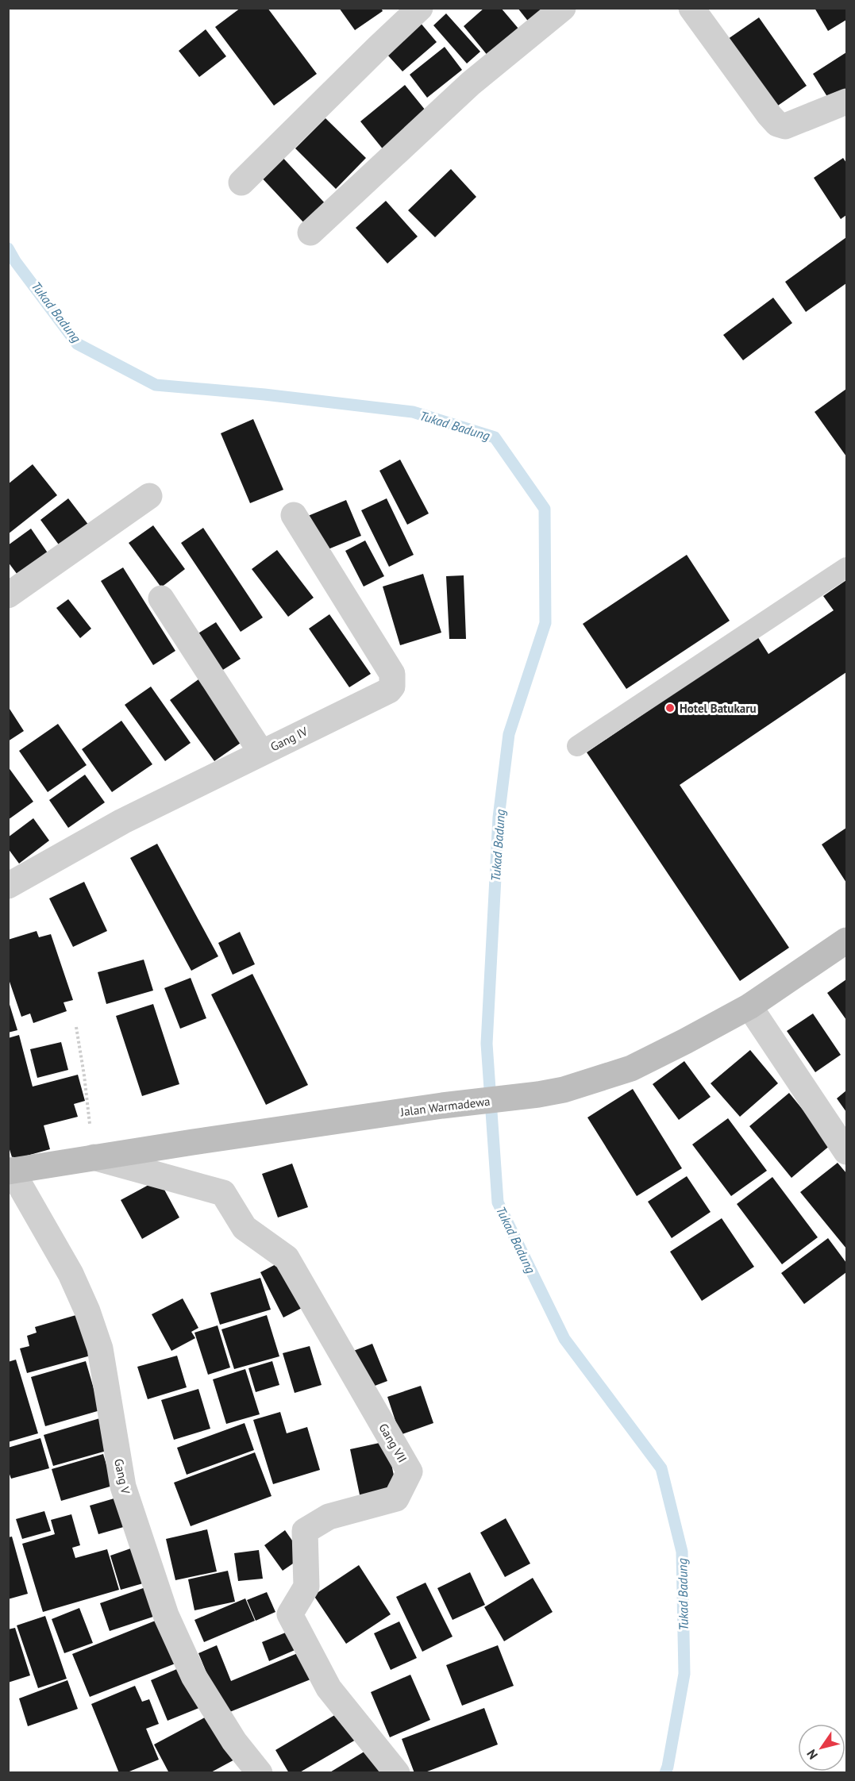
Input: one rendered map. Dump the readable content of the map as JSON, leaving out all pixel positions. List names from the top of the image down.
{
  "streets": {
    "street": [
      "Gang IV",
      "Jalan Warmadewa",
      "Gang VII",
      "Gang V"
    ]
  },
  "crossings": [
    ["Jalan Warmadewa", "Gang VII"],
    ["Jalan Warmadewa", "Gang V"]
  ],
  "water": ["Tukad Badung"],
  "places": ["Hotel Batukaru"],
  "north": "bottom left"
}
